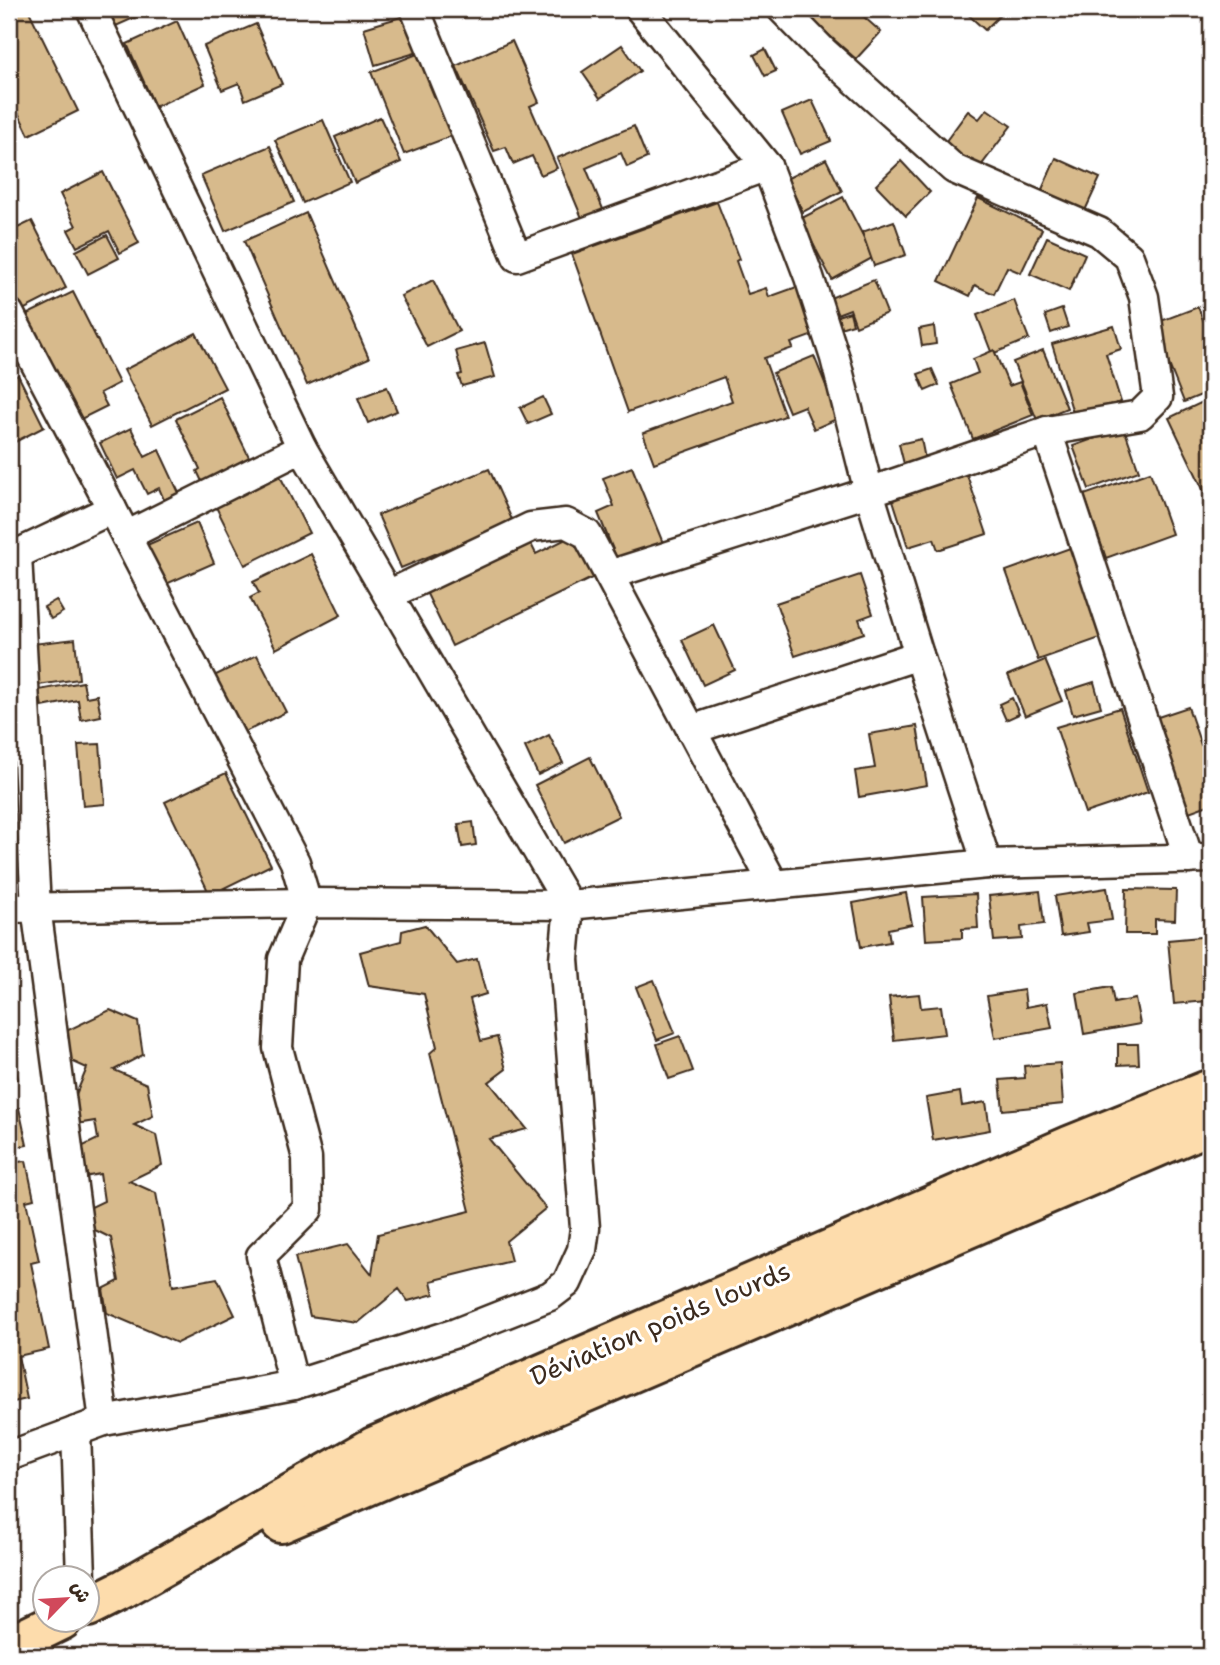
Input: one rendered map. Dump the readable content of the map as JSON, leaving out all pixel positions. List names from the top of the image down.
{
  "streets": {
    "main road": ["Déviation poids lourds"]
  },
  "north": "top right"
}
